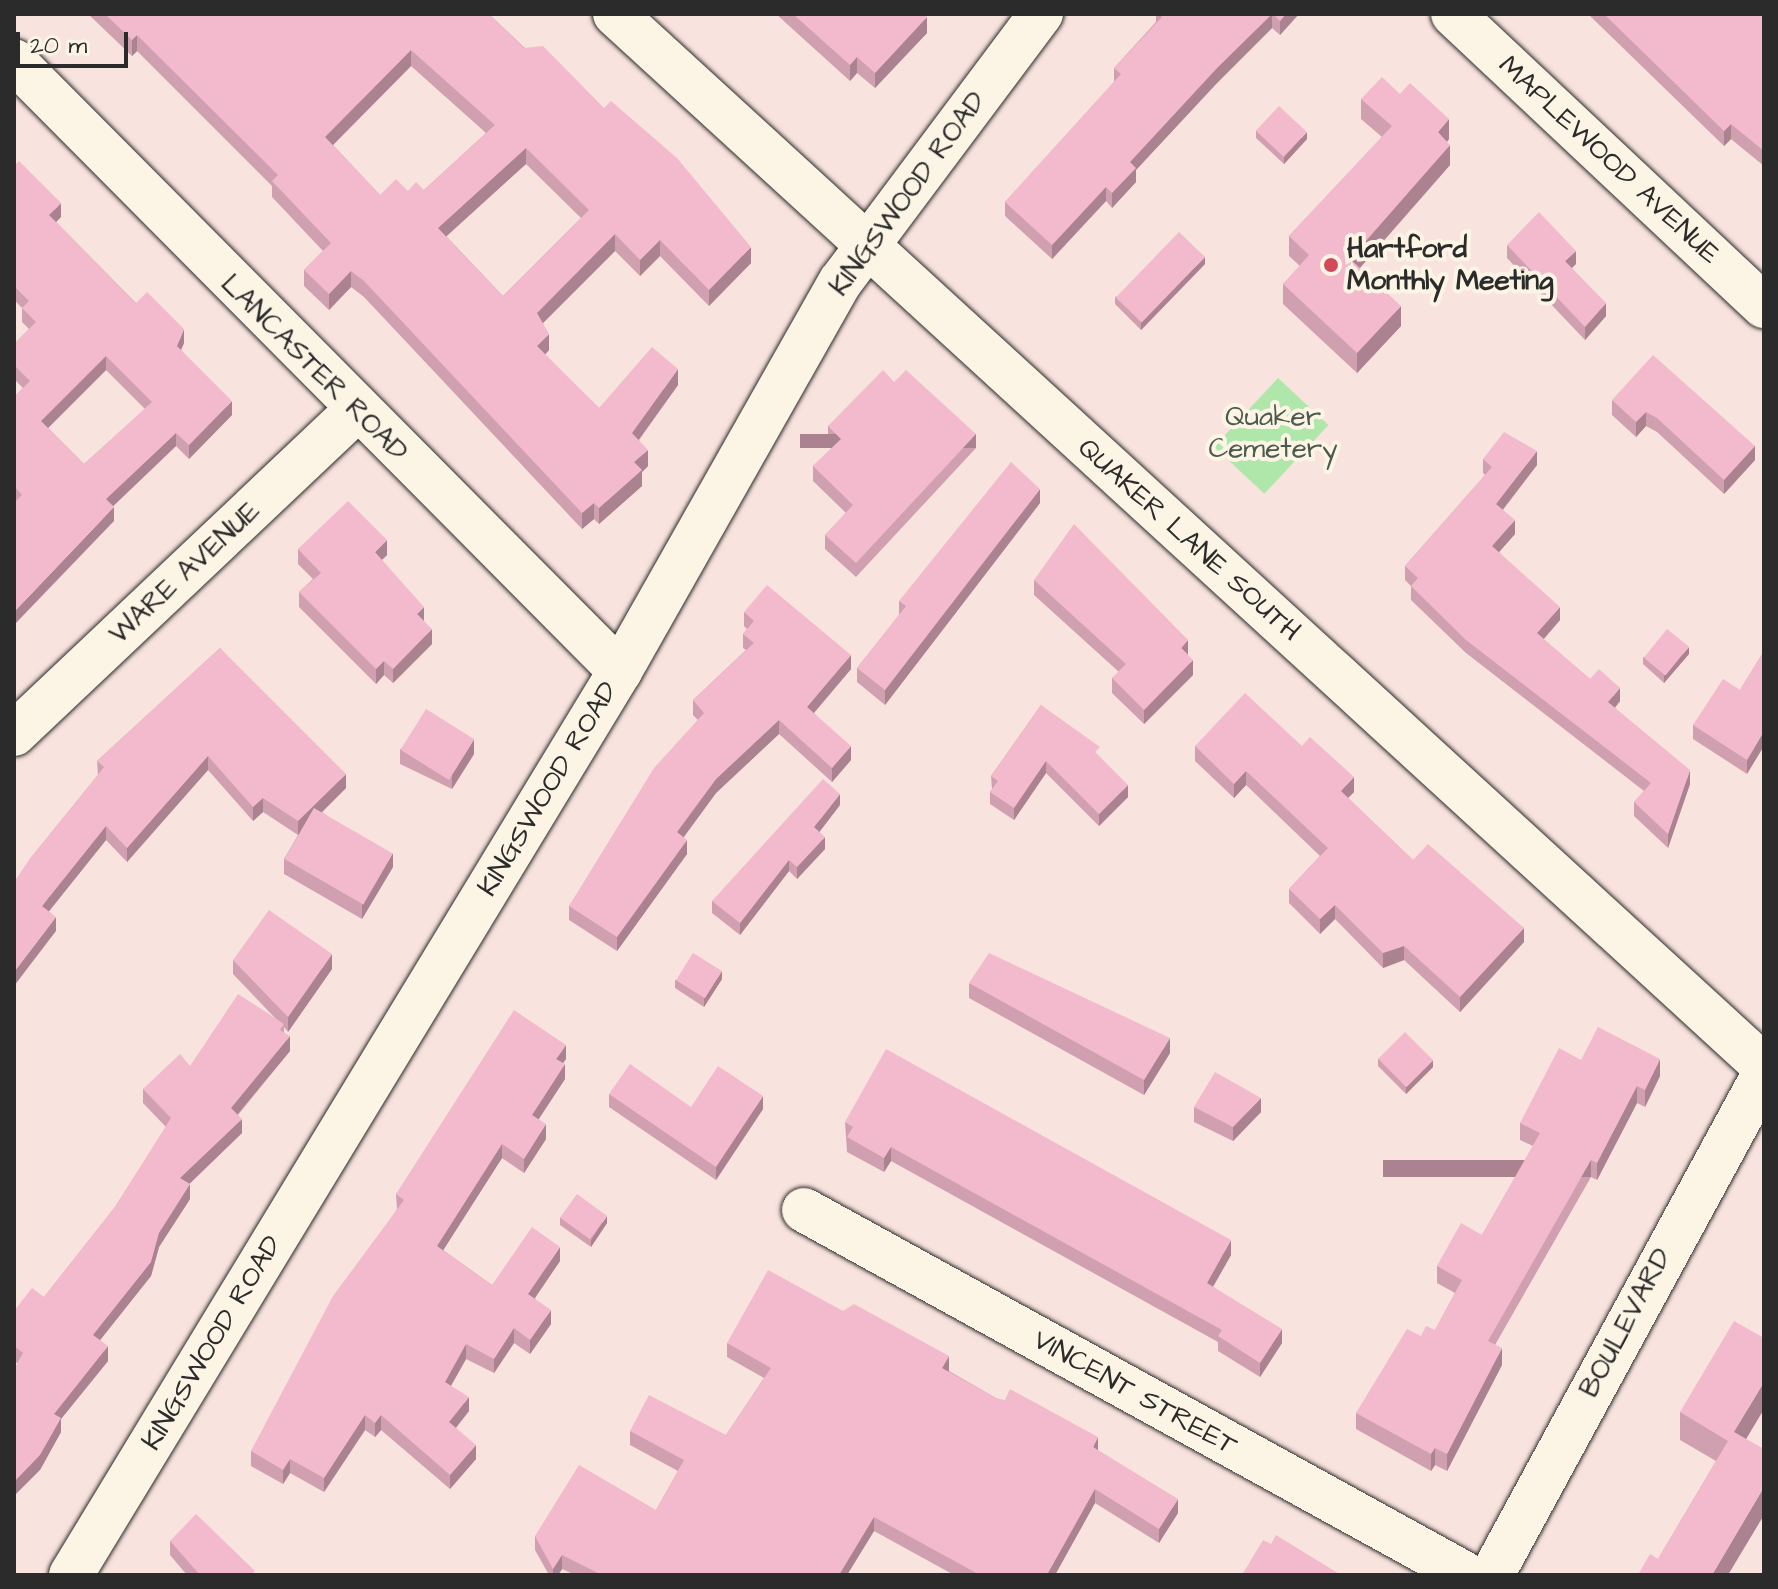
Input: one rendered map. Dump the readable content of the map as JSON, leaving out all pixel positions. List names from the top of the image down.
{
  "streets": {
    "street": [
      "MAPLEWOOD AVENUE",
      "KINGSWOOD ROAD",
      "LANCASTER ROAD",
      "QUAKER LANE SOUTH",
      "WARE AVENUE",
      "BOULEVARD",
      "VINCENT STREET"
    ]
  },
  "crossings": [
    ["KINGSWOOD ROAD", "LANCASTER ROAD"],
    ["KINGSWOOD ROAD", "QUAKER LANE SOUTH"],
    ["LANCASTER ROAD", "WARE AVENUE"]
  ],
  "parks": ["Quaker Cemetery"],
  "places": ["Hartford Monthly Meeting"],
  "scale_bar": "20 m"
}
